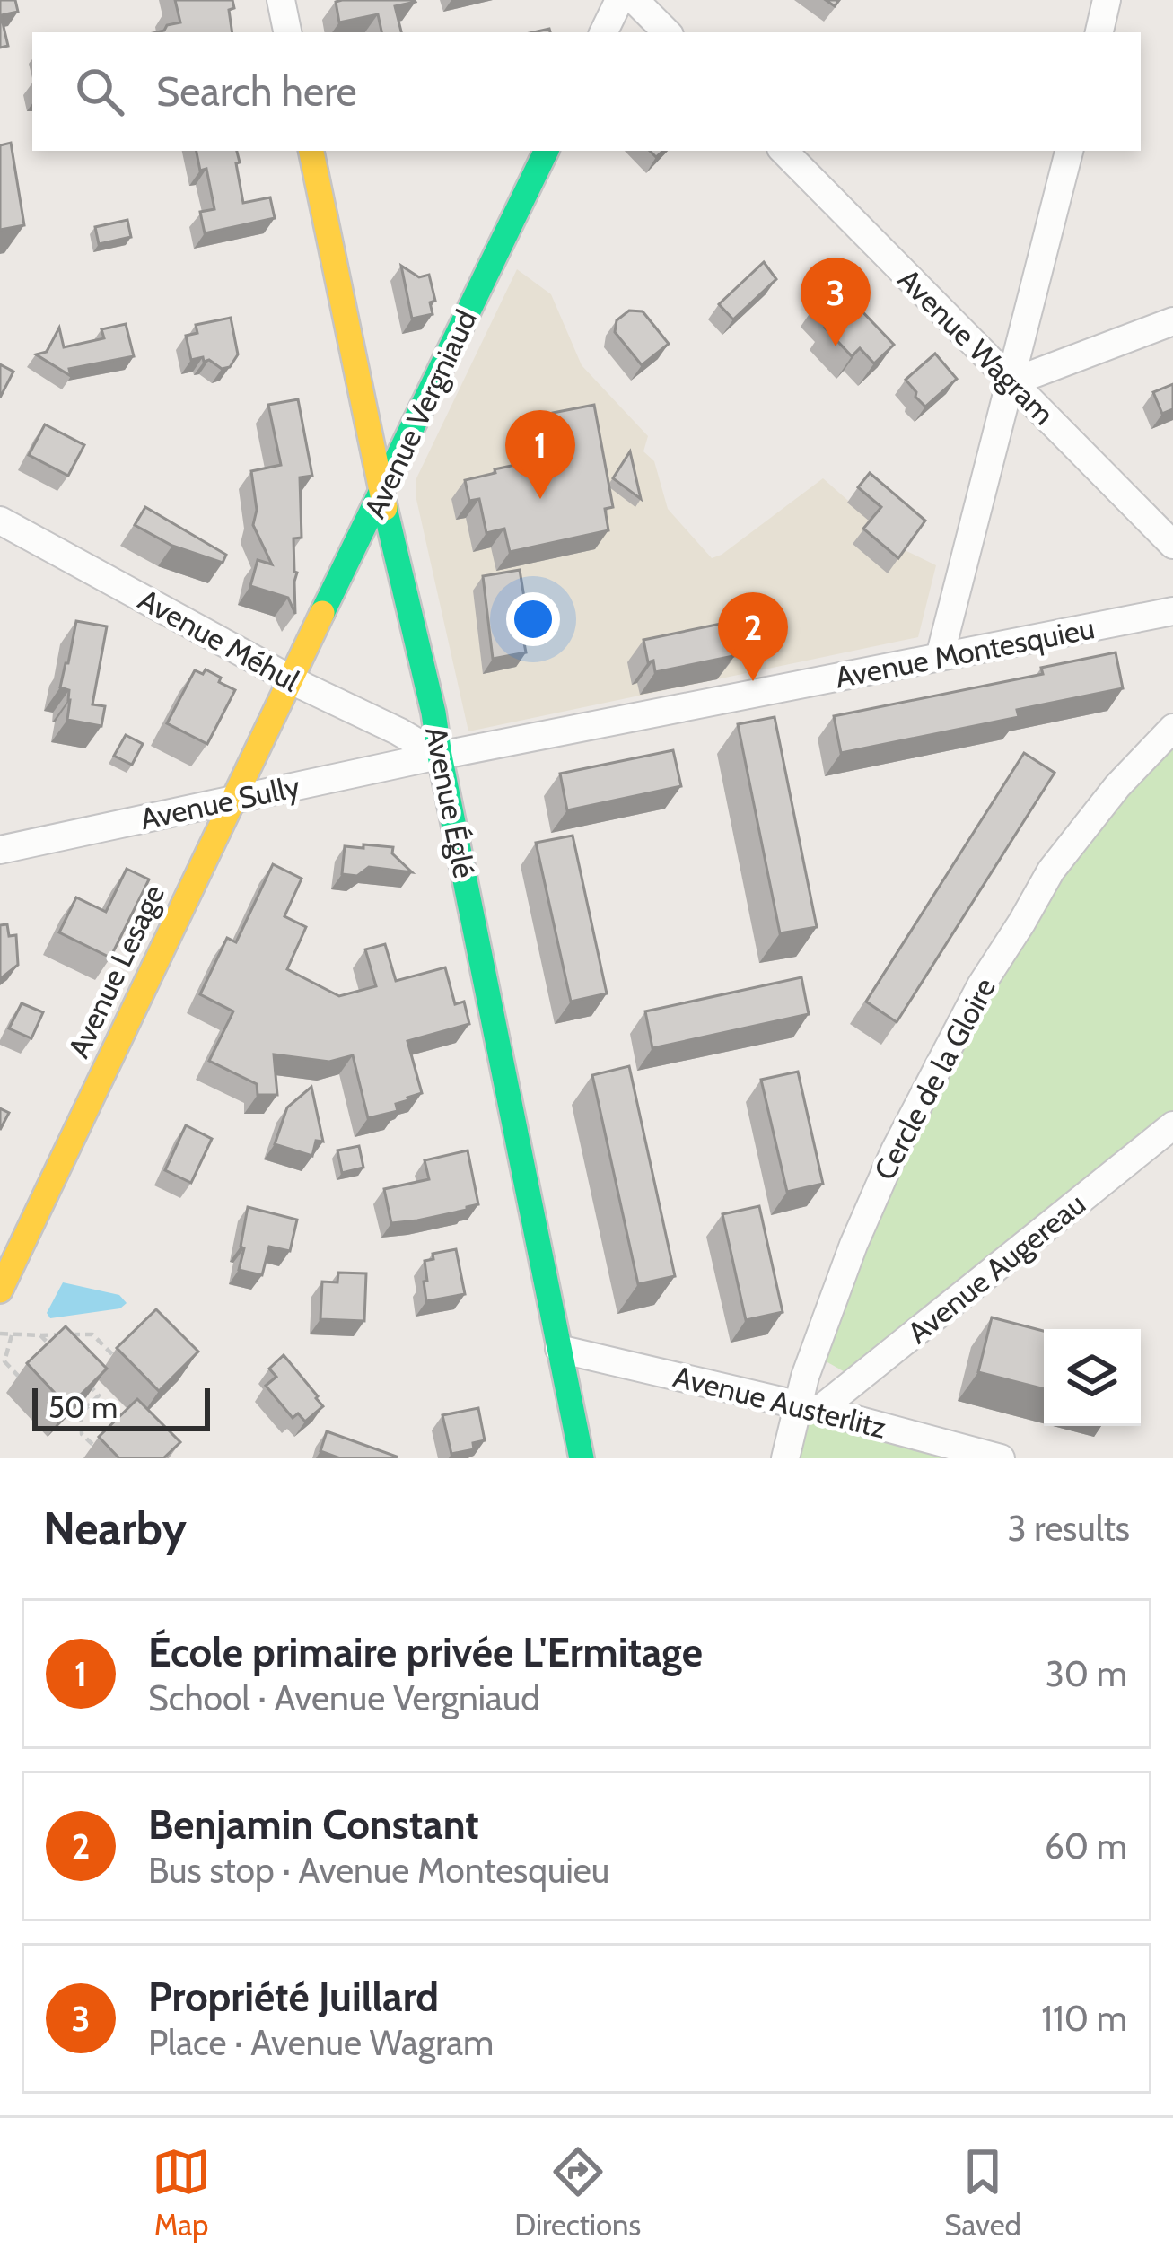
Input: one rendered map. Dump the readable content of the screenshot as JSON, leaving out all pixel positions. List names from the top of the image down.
{
  "streets": {
    "street": [
      "Avenue Wagram",
      "Avenue Vergniaud",
      "Avenue Méhul",
      "Avenue Montesquieu",
      "Avenue Sully",
      "Avenue Églé",
      "Avenue Lesage",
      "Avenue Augereau",
      "Avenue Austerlitz"
    ]
  },
  "crossings": [
    ["Avenue Vergniaud", "Avenue Méhul"],
    ["Avenue Vergniaud", "Avenue Églé"],
    ["Avenue Vergniaud", "Avenue Lesage"],
    ["Avenue Méhul", "Avenue Montesquieu"],
    ["Avenue Méhul", "Avenue Sully"],
    ["Avenue Méhul", "Avenue Églé"],
    ["Avenue Méhul", "Avenue Lesage"],
    ["Avenue Montesquieu", "Avenue Sully"],
    ["Avenue Montesquieu", "Avenue Églé"],
    ["Avenue Sully", "Avenue Églé"],
    ["Avenue Sully", "Avenue Lesage"],
    ["Avenue Églé", "Avenue Austerlitz"],
    ["Avenue Augereau", "Avenue Austerlitz"]
  ],
  "scale_bar": "50 m",
  "page": {
    "search": "Search here",
    "pins": ["3", "1", "2"],
    "scale": "50 m",
    "heading": ["Nearby", "3 results"],
    "list": [
      {
        "mark": "1",
        "name": "École primaire privée L'Ermitage",
        "note": "School · Avenue Vergniaud",
        "value": "30 m"
      },
      {
        "mark": "2",
        "name": "Benjamin Constant",
        "note": "Bus stop · Avenue Montesquieu",
        "value": "60 m"
      },
      {
        "mark": "3",
        "name": "Propriété Juillard",
        "note": "Place · Avenue Wagram",
        "value": "110 m"
      }
    ],
    "nav": ["Map", "Directions", "Saved"]
  }
}
